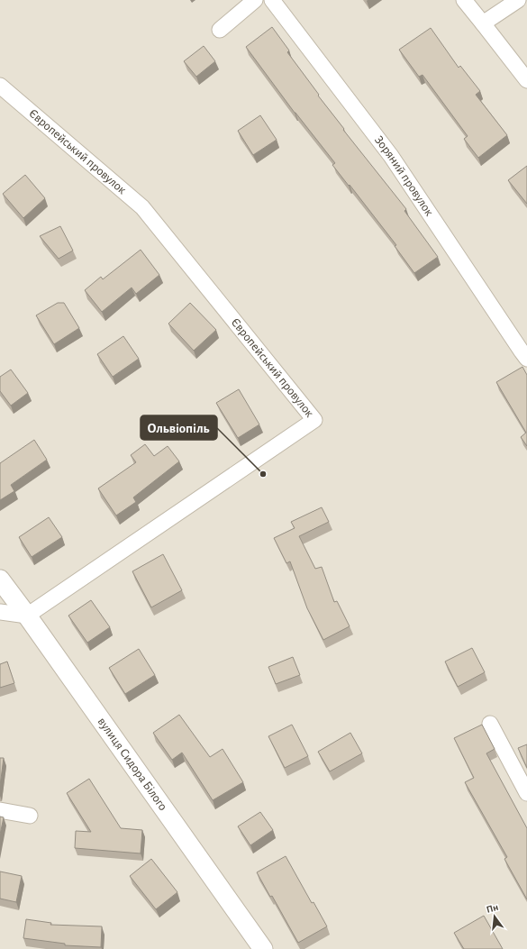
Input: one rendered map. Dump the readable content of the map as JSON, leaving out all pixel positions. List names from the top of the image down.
{
  "streets": {
    "street": ["Європейський провулок", "Зоряний провулок", "вулиця Сидора Білого"]
  },
  "crossings": [
    ["Європейський провулок", "вулиця Сидора Білого"]
  ],
  "places": ["Ольвіопіль"],
  "north": "top"
}
